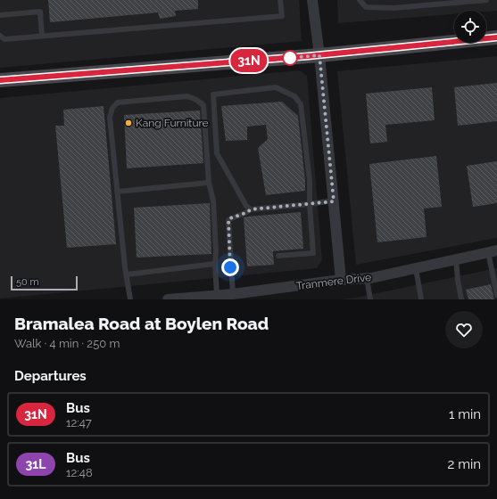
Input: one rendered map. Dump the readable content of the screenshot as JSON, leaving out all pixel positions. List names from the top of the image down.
{
  "streets": {
    "street": ["Tranmere Drive"]
  },
  "places": ["Kang Furniture"],
  "lines": ["bus line 31N"],
  "scale_bar": "50 m",
  "page": {
    "on_map": "31N",
    "scale": "50 m",
    "heading": [
      ["Bramalea Road at Boylen Road", "Walk · 4 min · 250 m"],
      "Departures"
    ],
    "list": [
      {
        "mark": "31N",
        "name": "Bus",
        "note": "12:47",
        "value": "1 min"
      },
      {
        "mark": "31L",
        "name": "Bus",
        "note": "12:48",
        "value": "2 min"
      }
    ]
  }
}
